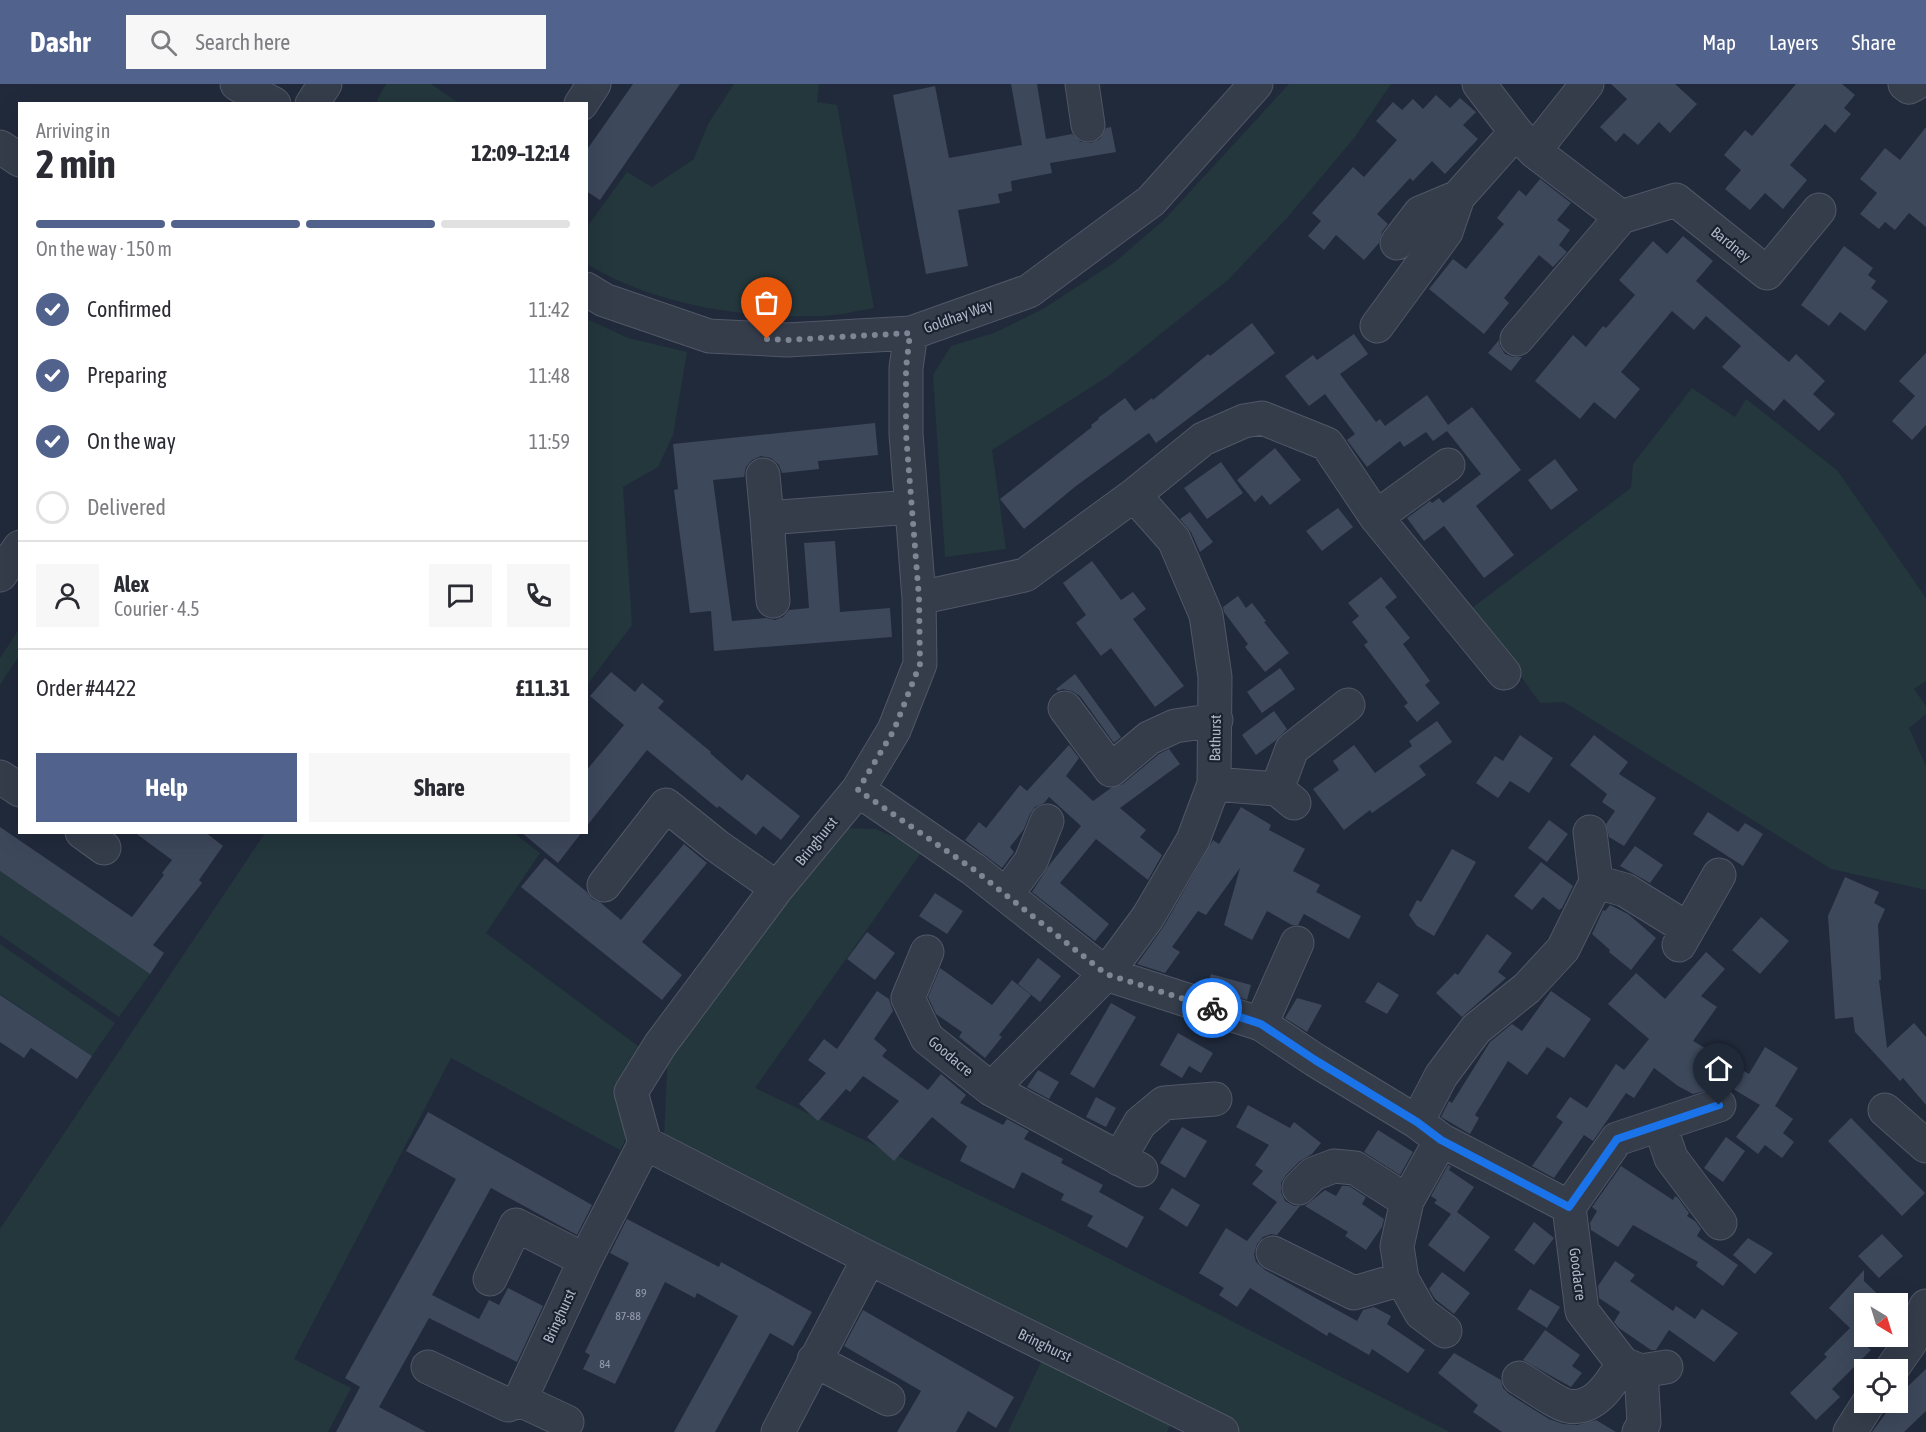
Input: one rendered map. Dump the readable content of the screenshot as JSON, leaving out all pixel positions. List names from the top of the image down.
{
  "streets": {
    "street": [
      "Bardney",
      "Goldhay Way",
      "Bathurst",
      "Bringhurst",
      "Goodacre"
    ]
  },
  "crossings": [
    ["Goldhay Way", "Bringhurst"]
  ],
  "house_numbers": ["89", "87-88", "84"],
  "north": "bottom right",
  "page": {
    "header": "Dashr",
    "search": "Search here",
    "nav": ["Map", "Layers", "Share"],
    "heading": ["2 min", "Arriving in", "12:09–12:14"],
    "panel": [
      "Alex",
      "Courier · 4.5",
      "Order #4422",
      "£11.31"
    ],
    "bar": "On the way · 150 m",
    "list": [
      ["Confirmed", "11:42"],
      ["Preparing", "11:48"],
      ["On the way", "11:59"],
      "Delivered"
    ],
    "buttons": ["Help", "Share"]
  }
}
